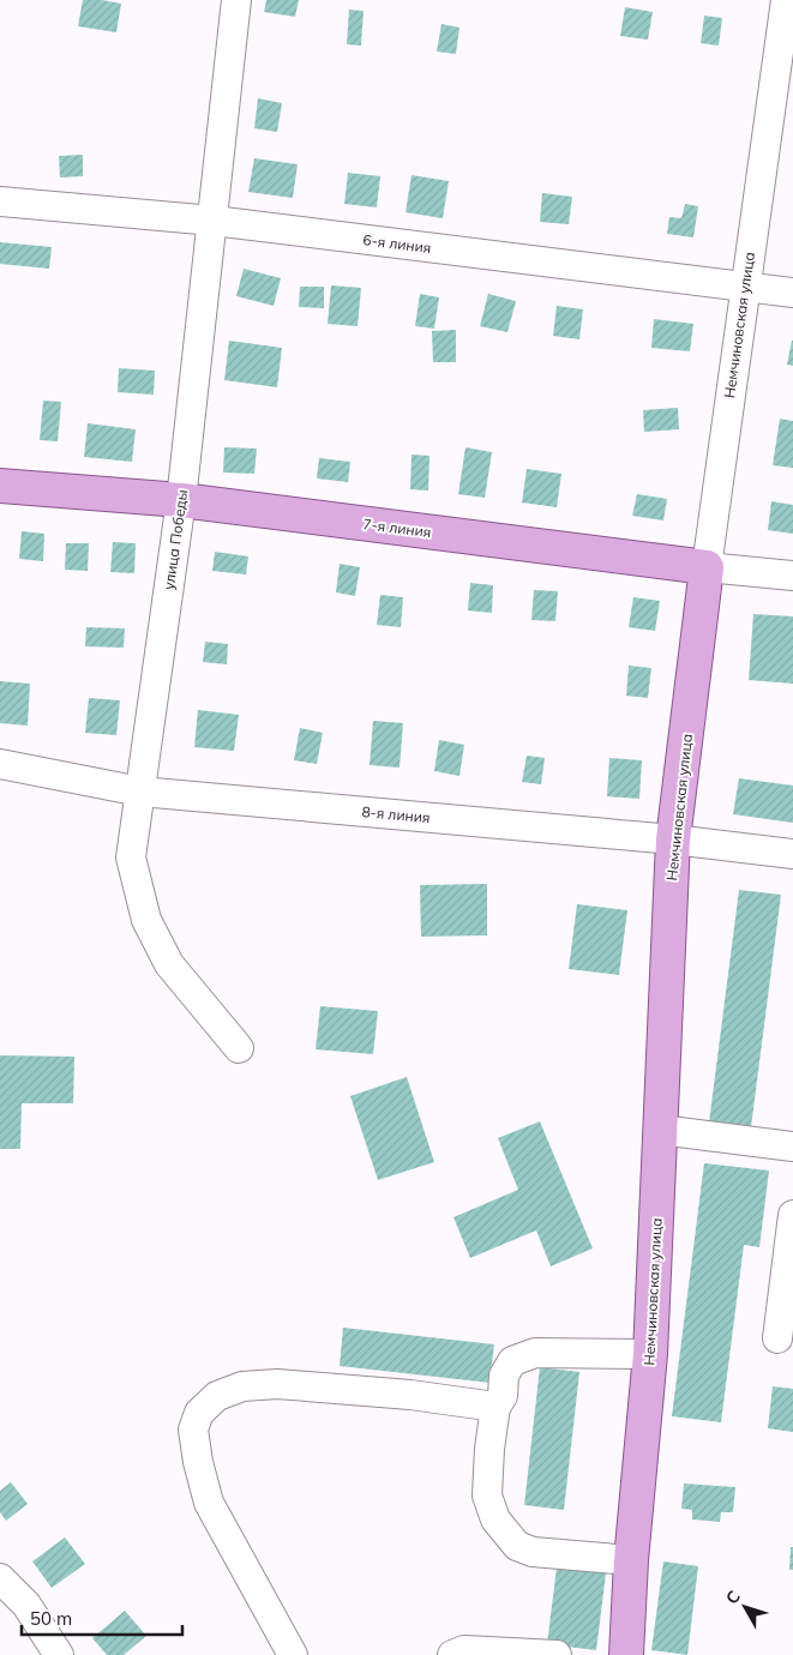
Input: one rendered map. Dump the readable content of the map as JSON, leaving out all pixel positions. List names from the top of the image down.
{
  "streets": {
    "main road": ["Немчиновская улица", "7-я линия"],
    "street": ["6-я линия", "улица Победы", "8-я линия"]
  },
  "crossings": [
    ["6-я линия", "Немчиновская улица"],
    ["6-я линия", "улица Победы"],
    ["Немчиновская улица", "7-я линия"],
    ["Немчиновская улица", "8-я линия"],
    ["7-я линия", "улица Победы"],
    ["улица Победы", "8-я линия"]
  ],
  "scale_bar": "50 m",
  "north": "top left"
}
